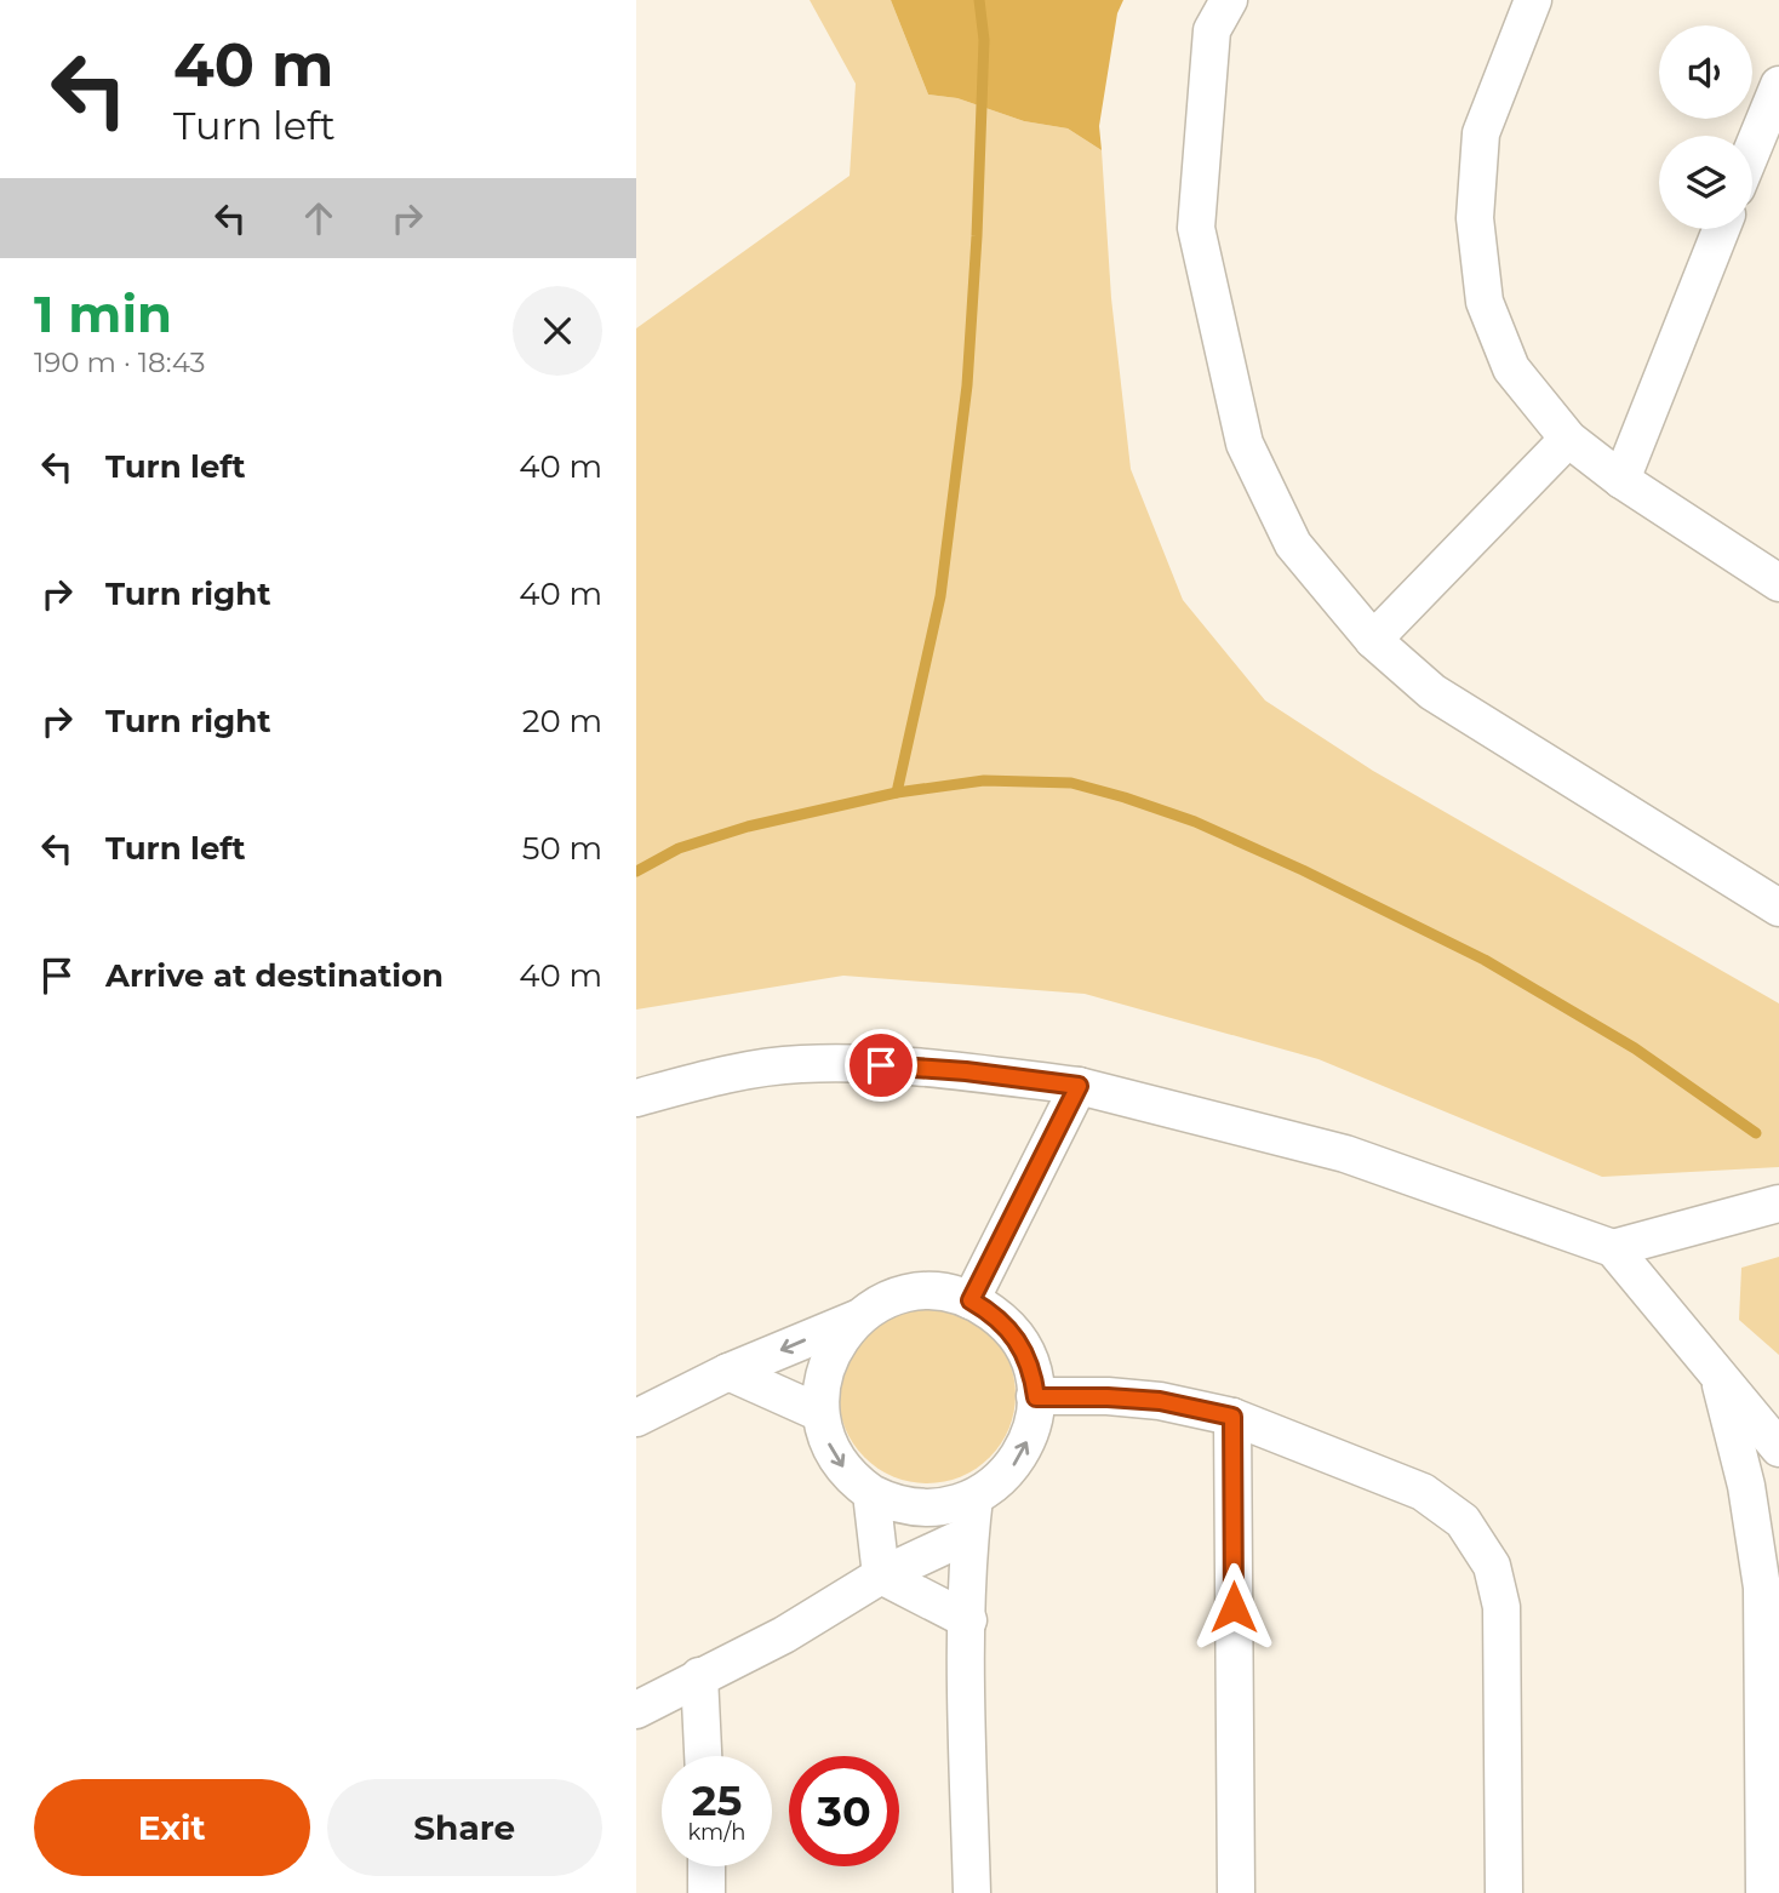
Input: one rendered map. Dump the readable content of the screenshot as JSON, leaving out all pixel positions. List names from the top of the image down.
{
  "page": {
    "turn": ["40 m", "Turn left"],
    "heading": ["1 min", "190 m · 18:43"],
    "list": [
      {
        "name": "Turn left",
        "value": "40 m"
      },
      {
        "name": "Turn right",
        "value": "40 m"
      },
      {
        "name": "Turn right",
        "value": "20 m"
      },
      {
        "name": "Turn left",
        "value": "50 m"
      },
      {
        "name": "Arrive at destination",
        "value": "40 m"
      }
    ],
    "speed": "25 km/h",
    "limit": "30",
    "buttons": ["Exit", "Share"]
  }
}
